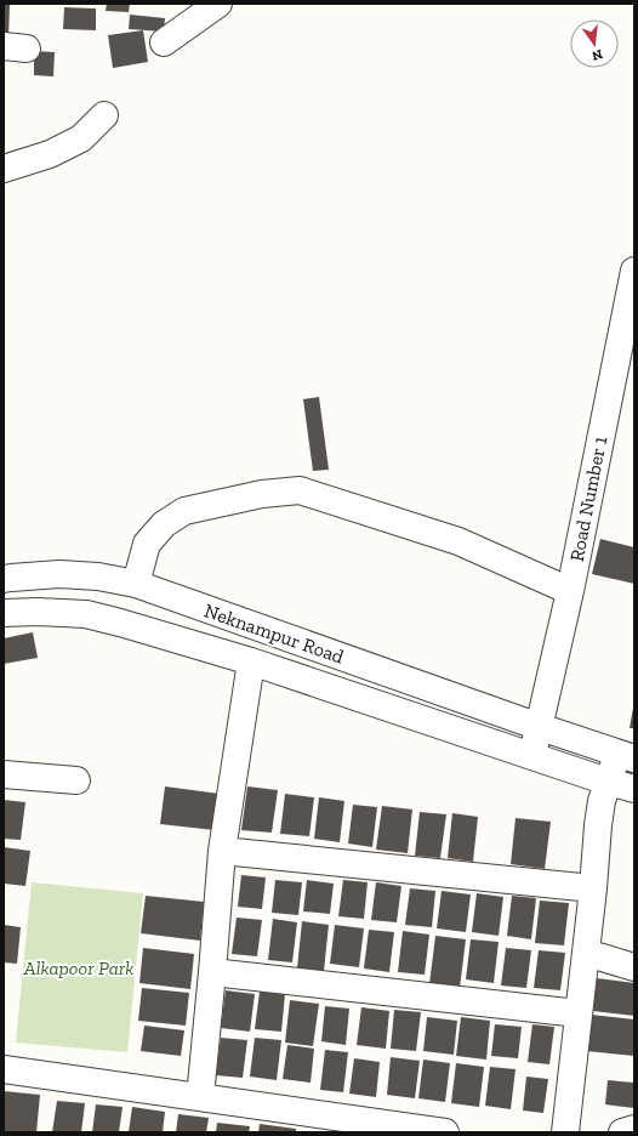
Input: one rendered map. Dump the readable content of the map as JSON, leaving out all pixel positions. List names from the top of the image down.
{
  "streets": {
    "street": ["Road Number 1", "Neknampur Road"]
  },
  "crossings": [
    ["Road Number 1", "Neknampur Road"]
  ],
  "parks": ["Alkapoor Park"],
  "north": "bottom"
}
